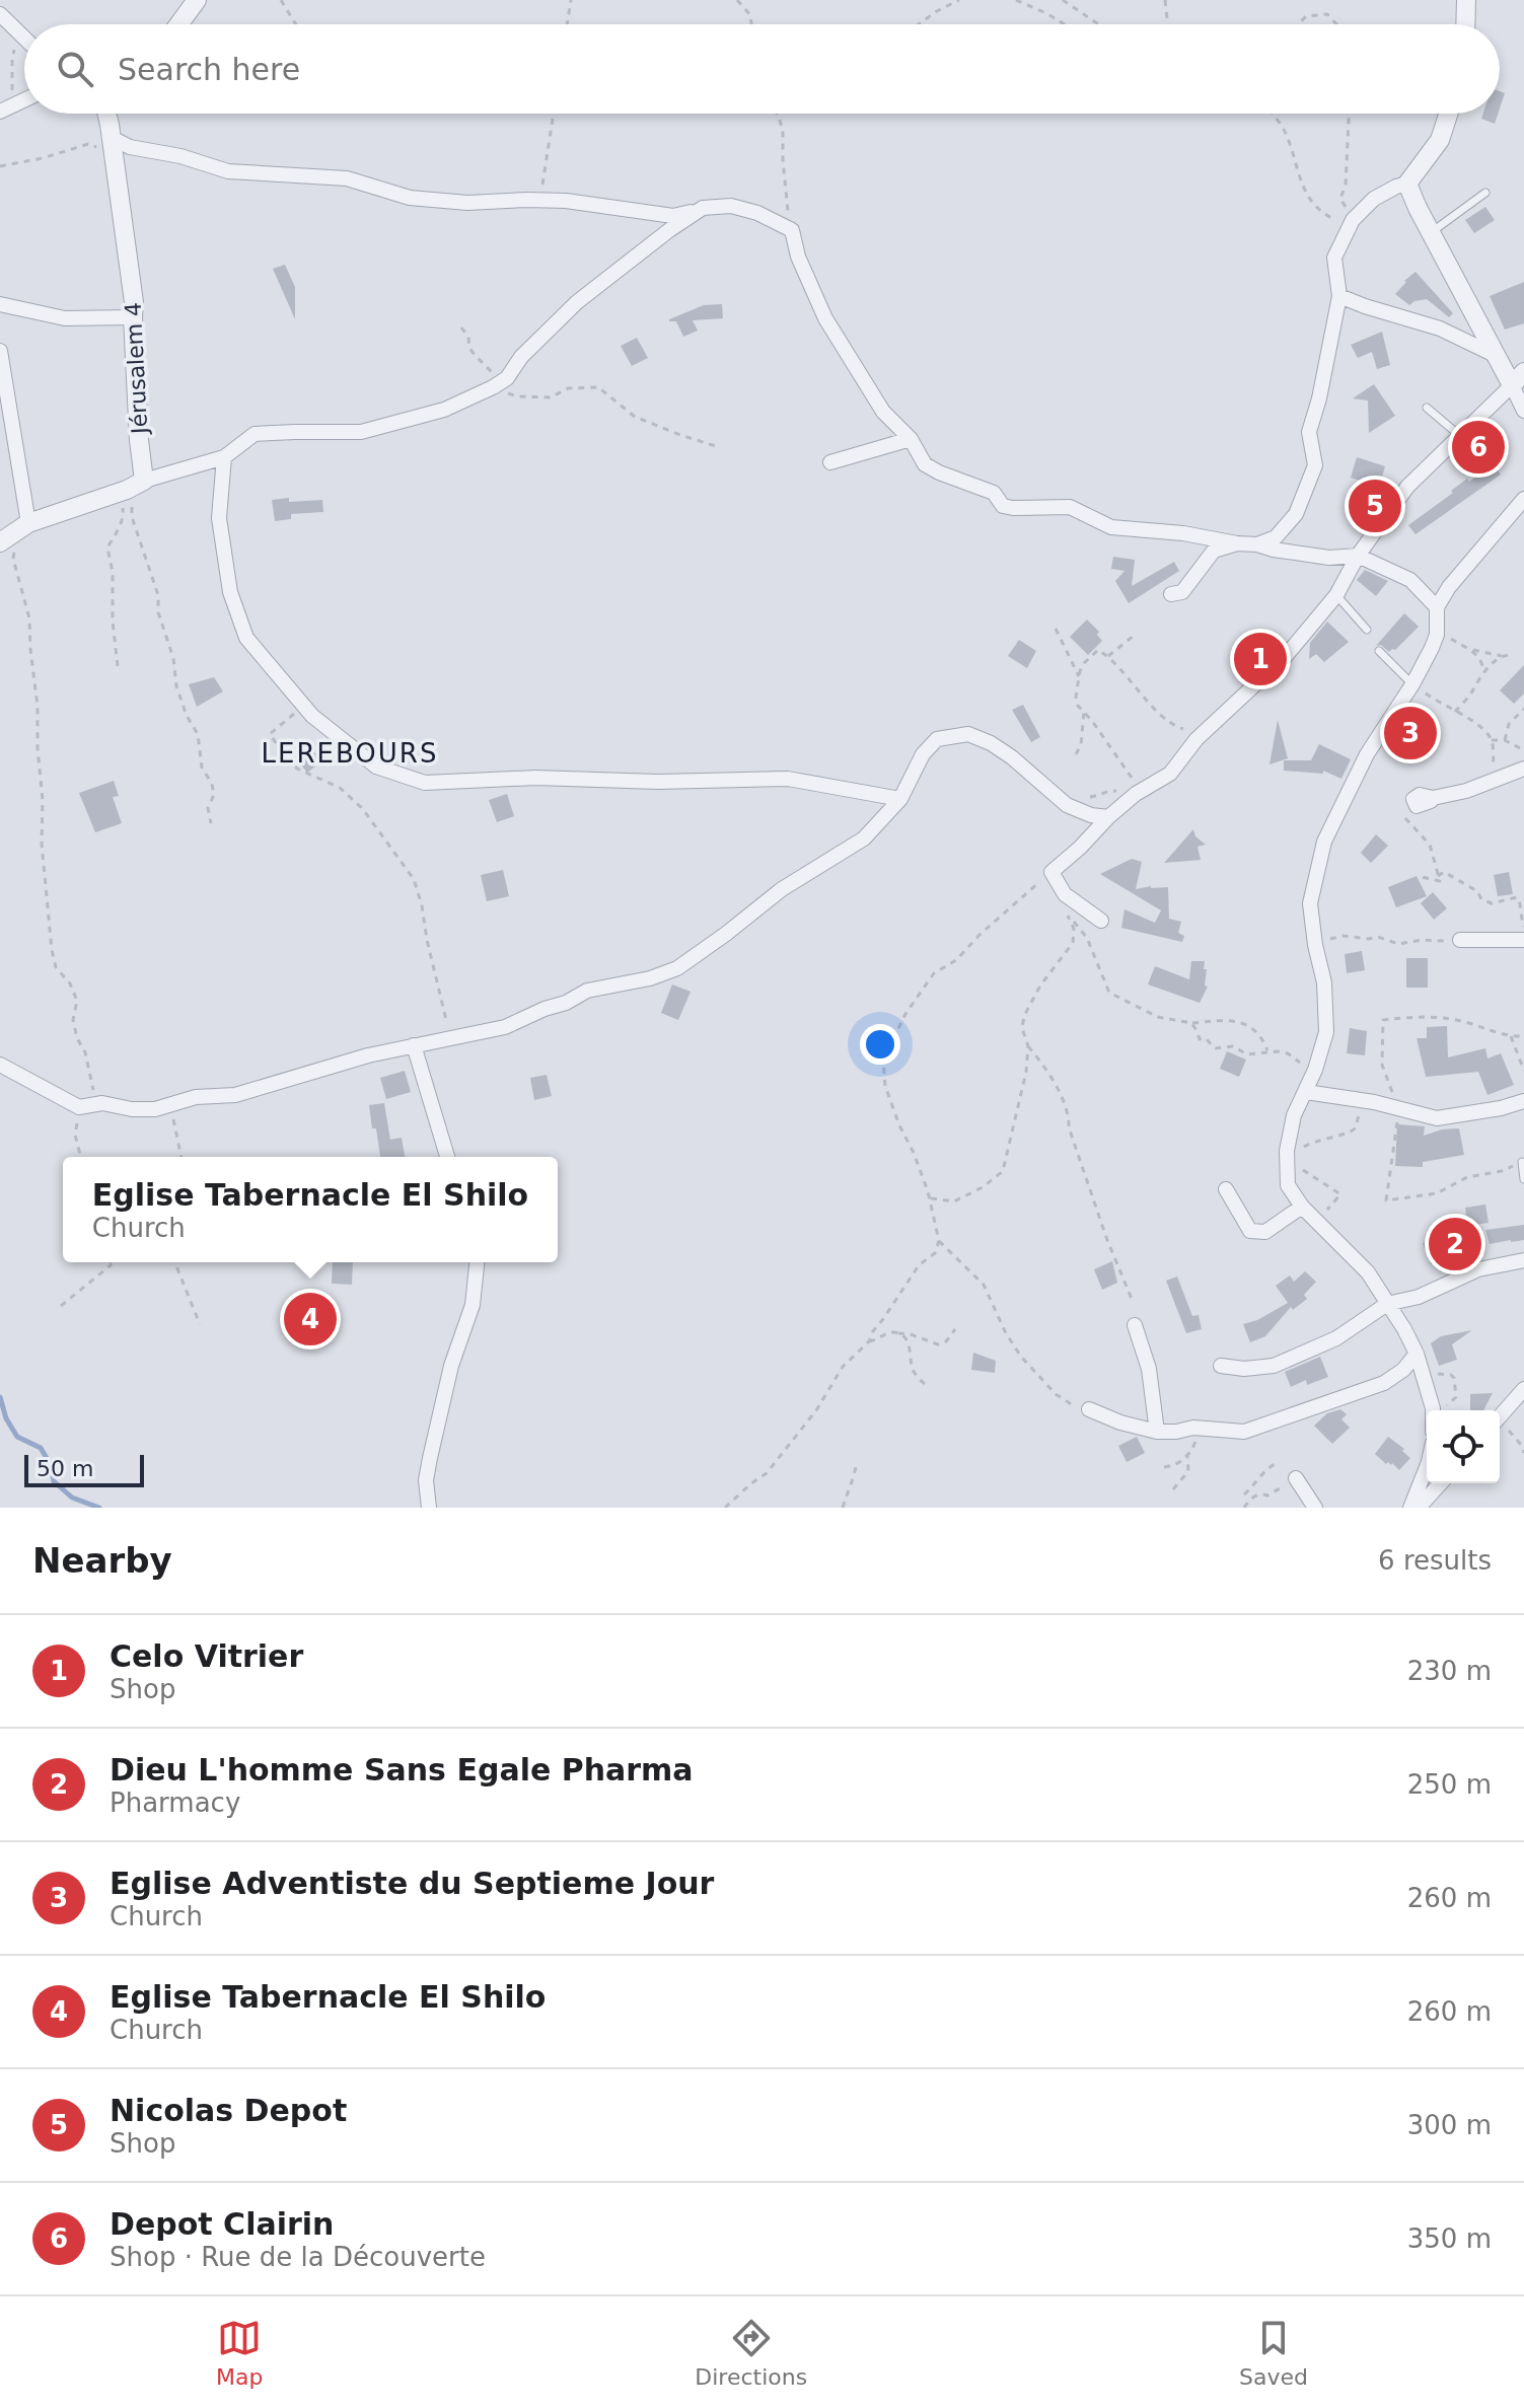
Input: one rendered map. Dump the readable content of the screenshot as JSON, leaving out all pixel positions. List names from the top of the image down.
{
  "streets": {
    "street": ["Jérusalem 4"]
  },
  "districts": ["LEREBOURS"],
  "scale_bar": "50 m",
  "page": {
    "search": "Search here",
    "pins": [
      "6",
      "5",
      "1",
      "3",
      "2",
      "4"
    ],
    "popup": ["Eglise Tabernacle El Shilo", "Church"],
    "scale": "50 m",
    "heading": ["Nearby", "6 results"],
    "list": [
      {
        "mark": "1",
        "name": "Celo Vitrier",
        "note": "Shop",
        "value": "230 m"
      },
      {
        "mark": "2",
        "name": "Dieu L'homme Sans Egale Pharma",
        "note": "Pharmacy",
        "value": "250 m"
      },
      {
        "mark": "3",
        "name": "Eglise Adventiste du Septieme Jour",
        "note": "Church",
        "value": "260 m"
      },
      {
        "mark": "4",
        "name": "Eglise Tabernacle El Shilo",
        "note": "Church",
        "value": "260 m"
      },
      {
        "mark": "5",
        "name": "Nicolas Depot",
        "note": "Shop",
        "value": "300 m"
      },
      {
        "mark": "6",
        "name": "Depot Clairin",
        "note": "Shop · Rue de la Découverte",
        "value": "350 m"
      }
    ],
    "nav": ["Map", "Directions", "Saved"]
  }
}
